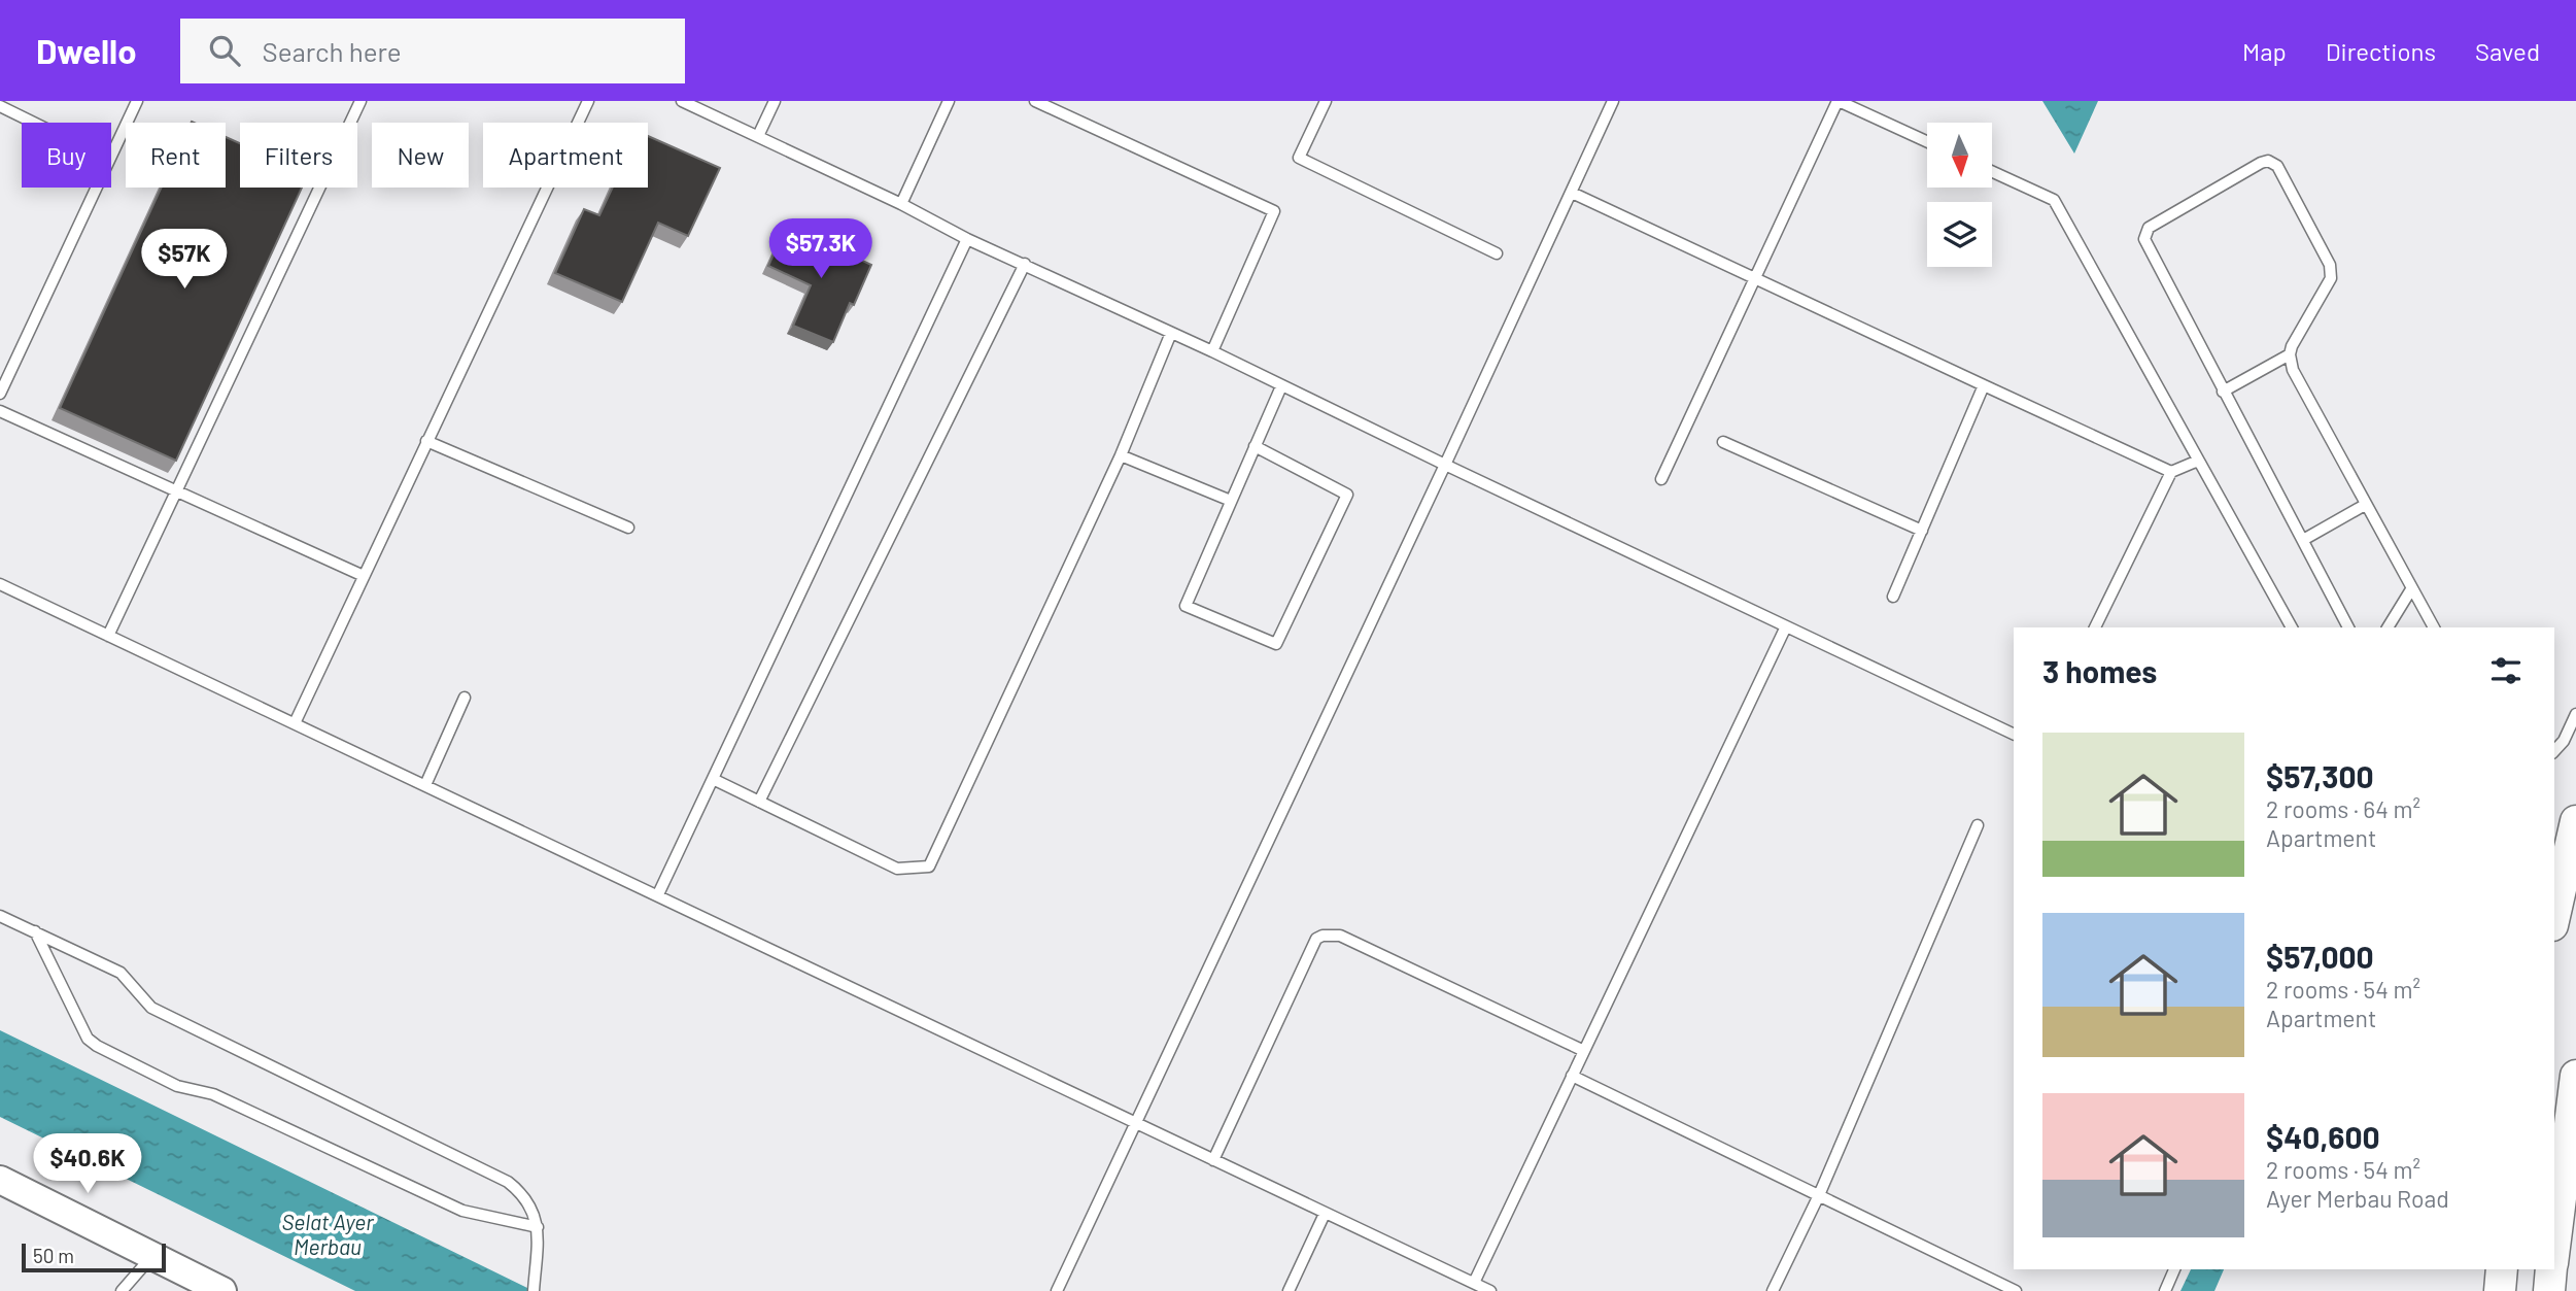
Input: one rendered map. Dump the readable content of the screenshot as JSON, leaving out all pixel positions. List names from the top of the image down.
{
  "water": ["Selat Ayer Merbau"],
  "scale_bar": "50 m",
  "north": "bottom",
  "page": {
    "header": "Dwello",
    "search": "Search here",
    "nav": ["Map", "Directions", "Saved"],
    "chip": [
      "Buy",
      "Rent",
      "Filters",
      "New",
      "Apartment"
    ],
    "price": ["$57.3K", "$57K", "$40.6K"],
    "heading": "3 homes",
    "list": [
      {
        "name": "$57,300",
        "note": "2 rooms · 64 m² · Apartment"
      },
      {
        "name": "$57,000",
        "note": "2 rooms · 54 m² · Apartment"
      },
      {
        "name": "$40,600",
        "note": "2 rooms · 54 m² · Ayer Merbau Road"
      }
    ],
    "scale": "50 m"
  }
}
